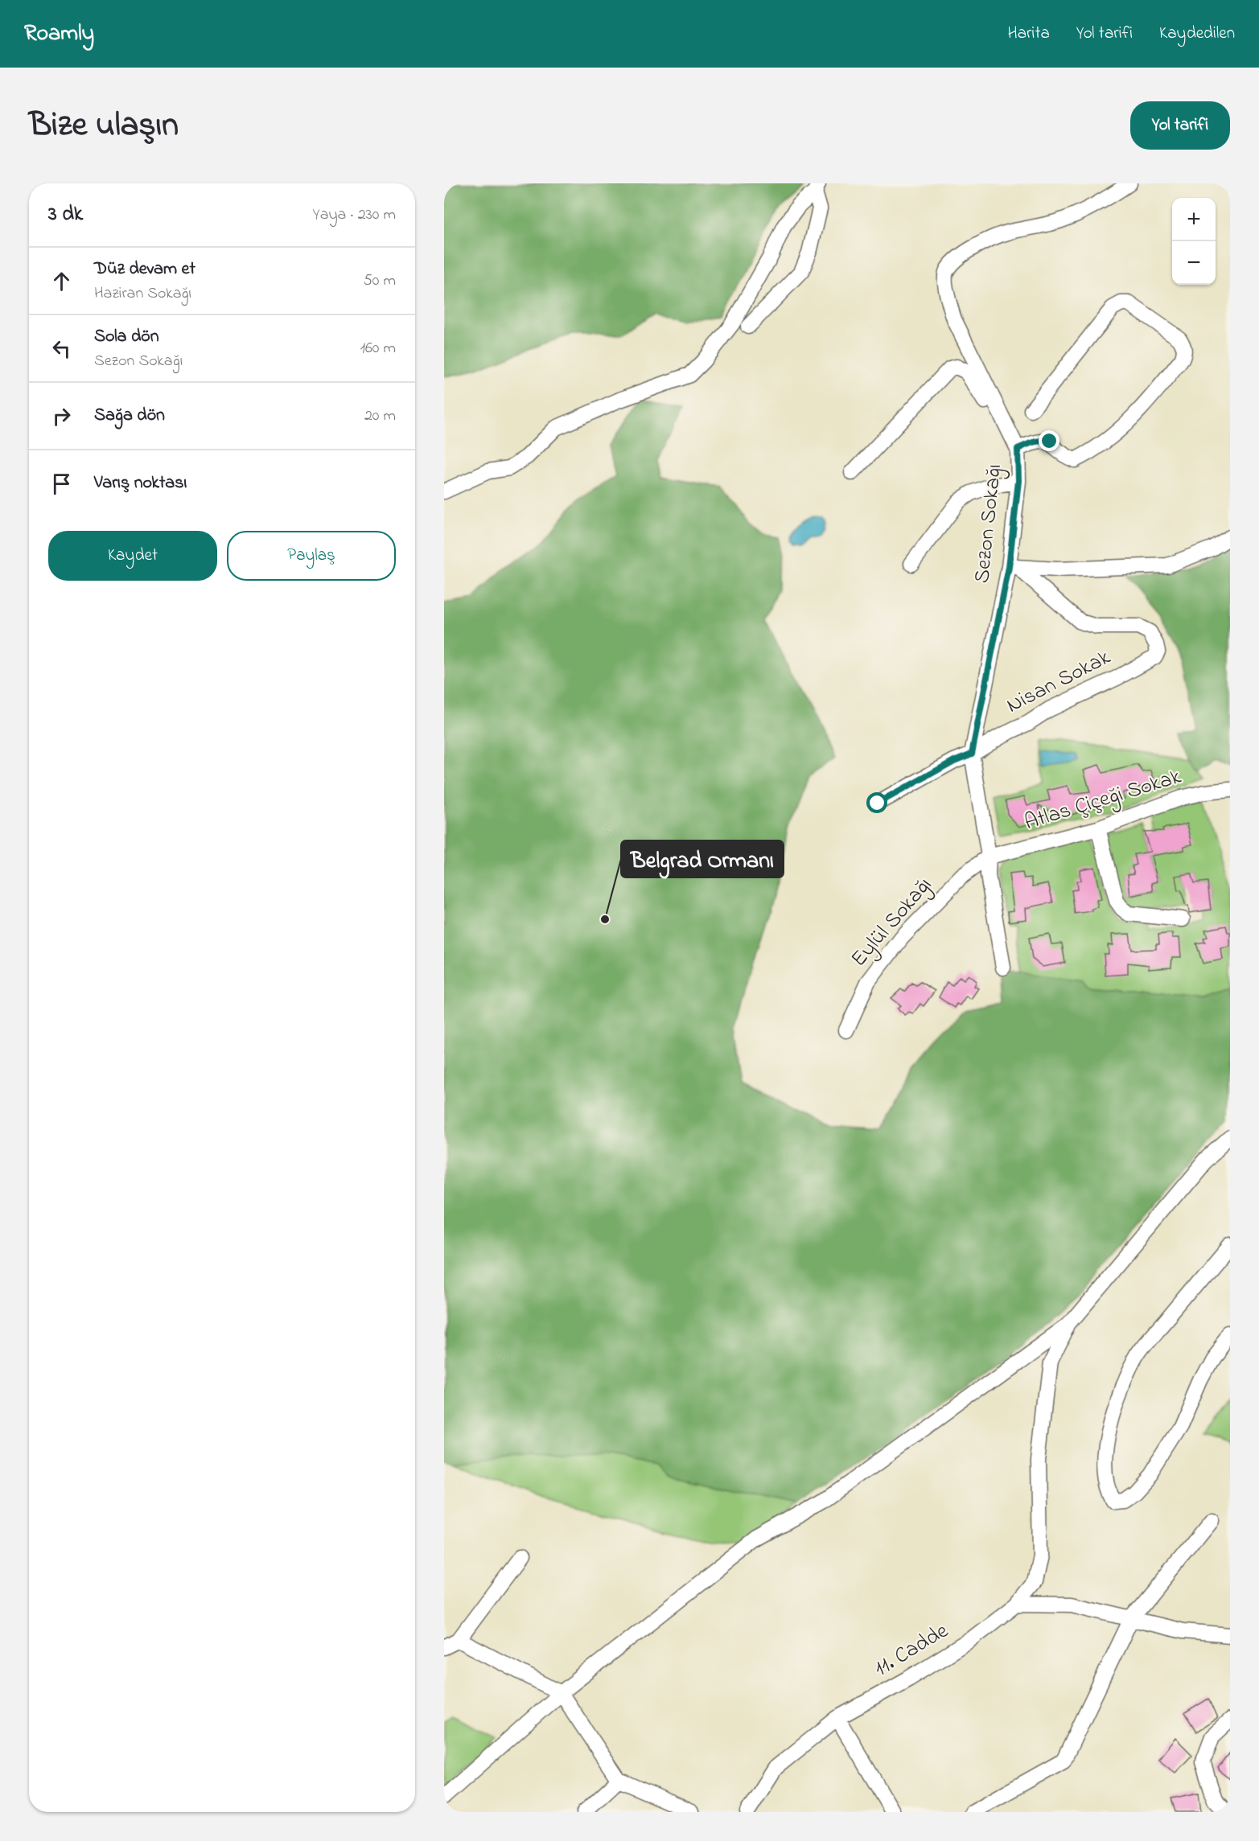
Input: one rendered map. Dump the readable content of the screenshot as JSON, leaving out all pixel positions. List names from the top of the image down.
{
  "streets": {
    "street": [
      "Sezon Sokağı",
      "Nisan Sokak",
      "Atlas Çiçeği Sokak",
      "Eylül Sokağı",
      "11. Cadde"
    ]
  },
  "crossings": [
    ["Sezon Sokağı", "Nisan Sokak"],
    ["Sezon Sokağı", "Atlas Çiçeği Sokak"],
    ["Sezon Sokağı", "Eylül Sokağı"],
    ["Atlas Çiçeği Sokak", "Eylül Sokağı"]
  ],
  "places": ["Belgrad Ormanı"],
  "page": {
    "header": "Roamly",
    "nav": ["Harita", "Yol tarifi", "Kaydedilen"],
    "title": "Bize ulaşın",
    "buttons": [
      "Yol tarifi",
      ["Kaydet", "Paylaş"]
    ],
    "heading": ["3 dk", "Yaya · 230 m"],
    "map_buttons": ["+", "−"],
    "list": [
      ["Düz devam et", "Haziran Sokağı", "50 m"],
      ["Sola dön", "Sezon Sokağı", "160 m"],
      ["Sağa dön", "20 m"],
      "Varış noktası"
    ]
  }
}
